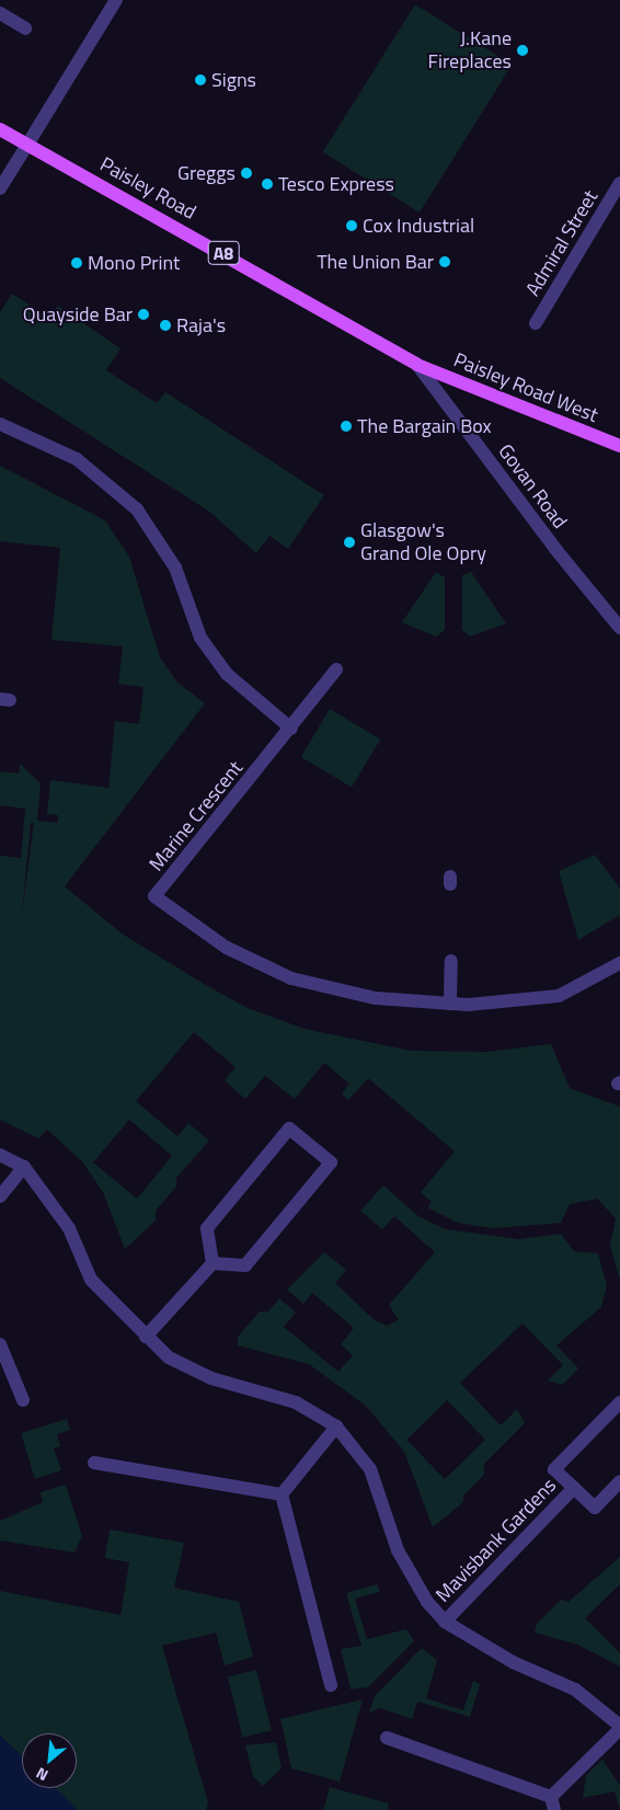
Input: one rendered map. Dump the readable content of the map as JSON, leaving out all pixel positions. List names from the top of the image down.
{
  "streets": {
    "main road": ["Paisley Road", "A8", "Paisley Road West"],
    "street": [
      "Admiral Street",
      "Govan Road",
      "Marine Crescent",
      "Mavisbank Gardens"
    ]
  },
  "crossings": [
    ["Paisley Road", "Paisley Road West"],
    ["Paisley Road", "Govan Road"],
    ["Paisley Road West", "Govan Road"]
  ],
  "places": [
    "J.Kane Fireplaces",
    "Signs",
    "Greggs",
    "Tesco Express",
    "Cox Industrial",
    "The Union Bar",
    "Mono Print",
    "Quayside Bar",
    "Raja's",
    "The Bargain Box",
    "Glasgow's Grand Ole Opry"
  ],
  "north": "bottom left"
}
